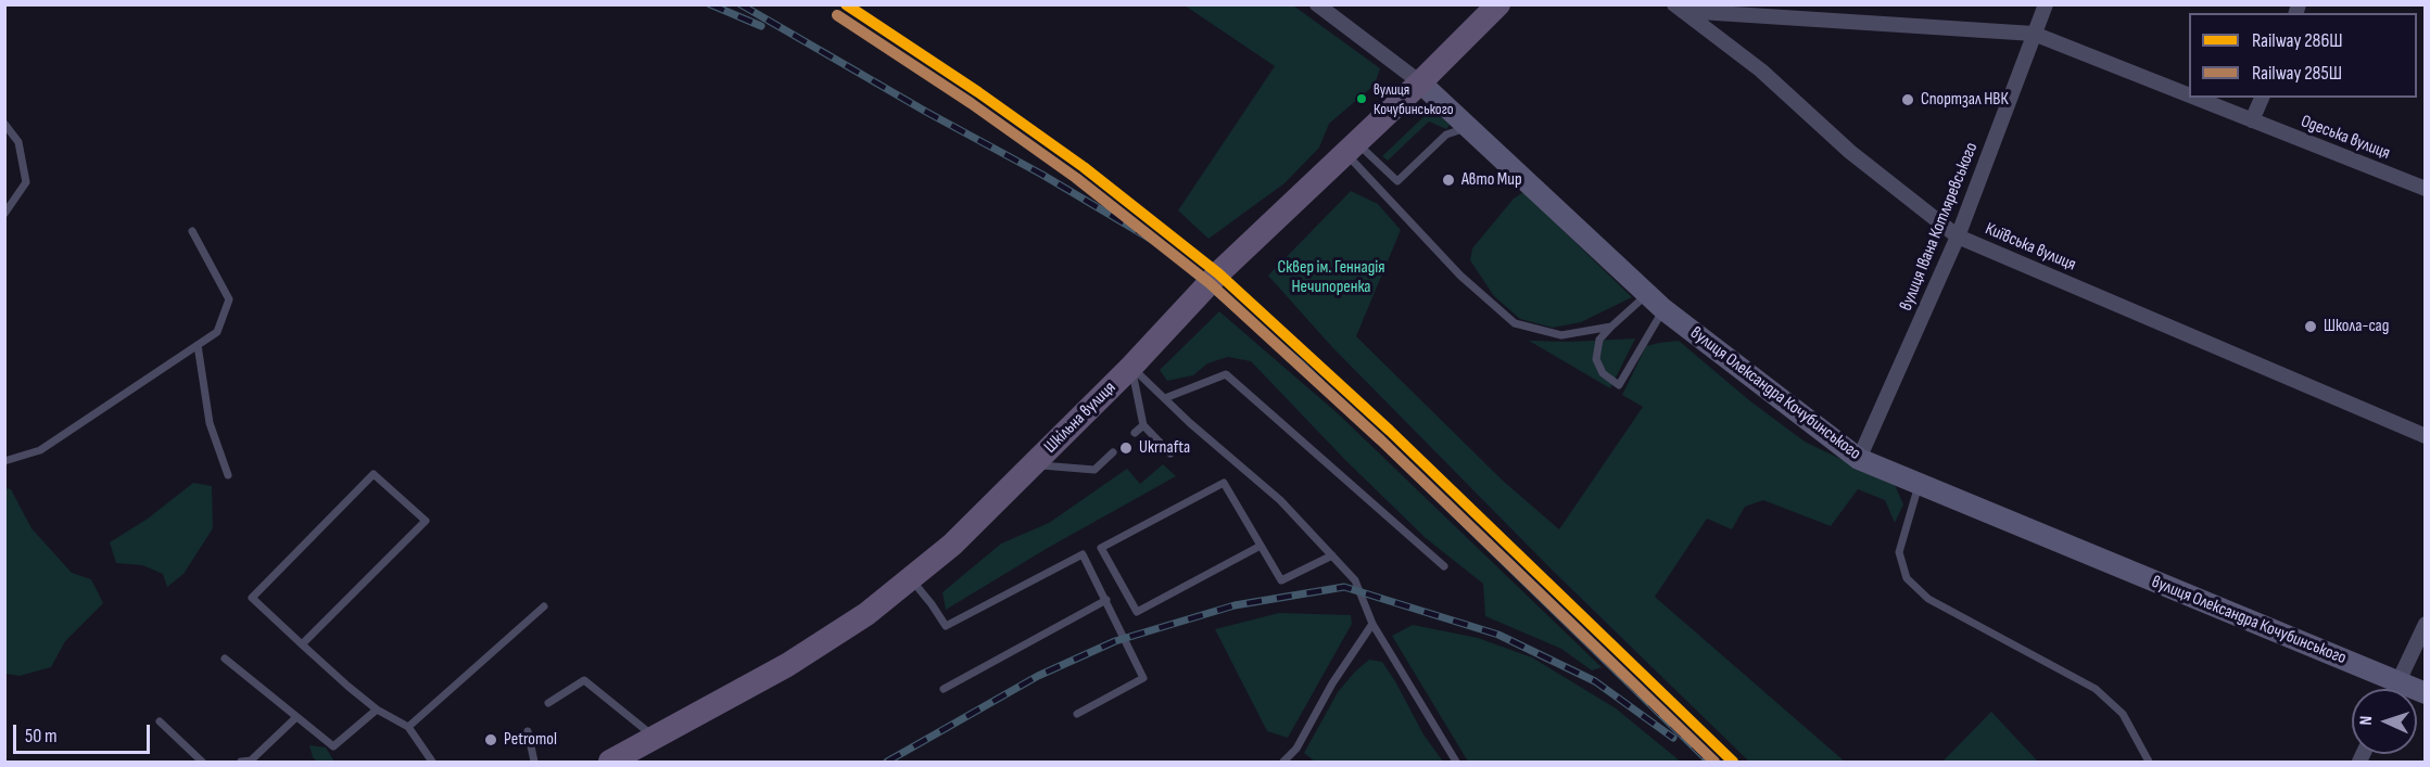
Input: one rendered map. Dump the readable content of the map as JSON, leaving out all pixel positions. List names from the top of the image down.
{
  "streets": {
    "main road": ["Шкільна вулиця"],
    "street": [
      "Одеська вулиця",
      "вулиця Івана Котляревського",
      "Київська вулиця",
      "вулиця Олександра Кочубинського"
    ]
  },
  "crossings": [
    ["Одеська вулиця", "вулиця Івана Котляревського"],
    ["Одеська вулиця", "Київська вулиця"],
    ["вулиця Івана Котляревського", "Київська вулиця"],
    ["вулиця Івана Котляревського", "вулиця Олександра Кочубинського"],
    ["вулиця Олександра Кочубинського", "Шкільна вулиця"]
  ],
  "parks": ["Сквер ім. Геннадія Нечипоренка"],
  "places": [
    "вулиця Кочубинського",
    "Спортзал НВК",
    "Авто Мир",
    "Школа-сад",
    "Ukrnafta",
    "Petromol"
  ],
  "lines": ["rail line 286Ш", "rail line 285Ш"],
  "legend": ["Railway 286Ш", "Railway 285Ш"],
  "scale_bar": "50 m",
  "north": "left"
}
